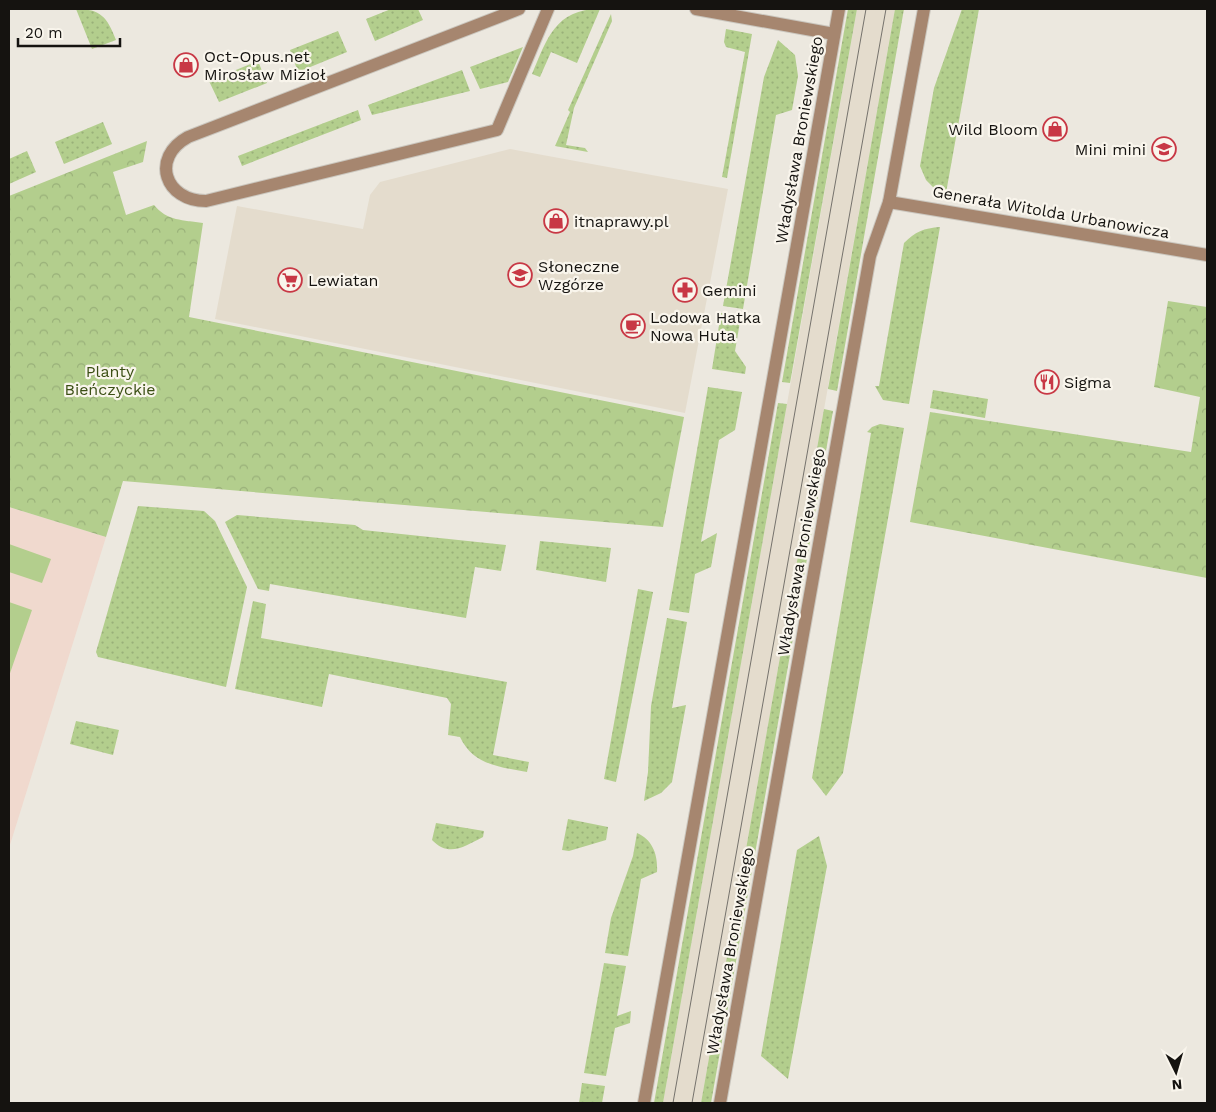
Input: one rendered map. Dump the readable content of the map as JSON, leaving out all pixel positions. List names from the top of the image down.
{
  "streets": {
    "street": ["Władysława Broniewskiego", "Generała Witolda Urbanowicza"]
  },
  "crossings": [
    ["Władysława Broniewskiego", "Generała Witolda Urbanowicza"]
  ],
  "parks": ["Planty Bieńczyckie"],
  "places": {
    "shop": ["Oct-Opus.net Mirosław Mizioł", "Wild Bloom", "itnaprawy.pl"],
    "school or university": ["Mini mini", "Słoneczne Wzgórze"],
    "supermarket": ["Lewiatan"],
    "pharmacy": ["Gemini"],
    "cafe": ["Lodowa Hatka Nowa Huta"],
    "restaurant": ["Sigma"]
  },
  "scale_bar": "20 m",
  "north": "bottom"
}
